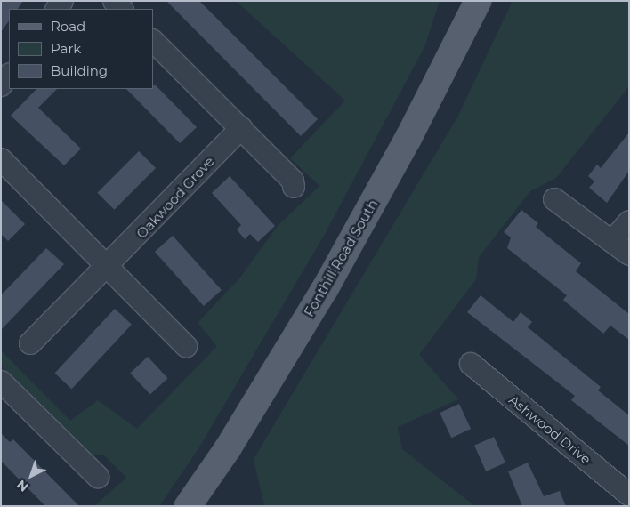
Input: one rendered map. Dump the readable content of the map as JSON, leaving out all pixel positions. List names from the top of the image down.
{
  "streets": {
    "main road": ["Fonthill Road South"],
    "street": ["Oakwood Grove", "Ashwood Drive"]
  },
  "legend": ["Road", "Park", "Building"],
  "north": "bottom left"
}
